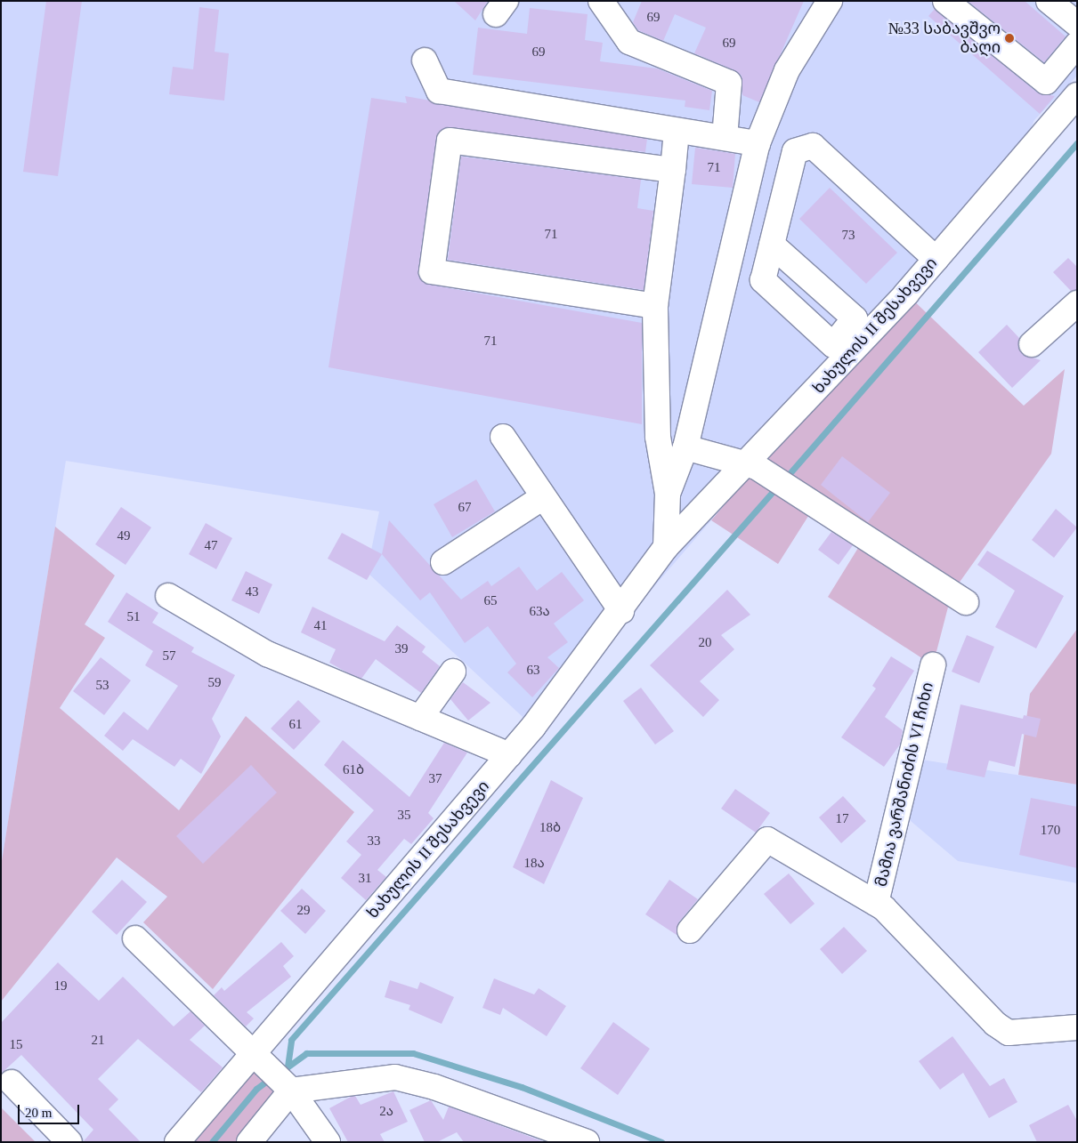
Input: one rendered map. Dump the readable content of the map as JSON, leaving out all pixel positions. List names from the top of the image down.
{
  "streets": {
    "street": ["ხახულის II შესახვევი", "მამია ვარშანიძის VI ჩიხი"]
  },
  "places": ["№33 საბავშვო ბაღი"],
  "house_numbers": [
    "69",
    "69",
    "69",
    "71",
    "71",
    "73",
    "71",
    "67",
    "49",
    "47",
    "43",
    "65",
    "63ა",
    "51",
    "41",
    "20",
    "39",
    "57",
    "63",
    "59",
    "53",
    "61",
    "61ბ",
    "37",
    "35",
    "17",
    "18ბ",
    "170",
    "33",
    "18ა",
    "31",
    "29",
    "19",
    "21",
    "15",
    "2ა"
  ],
  "scale_bar": "20 m"
}
